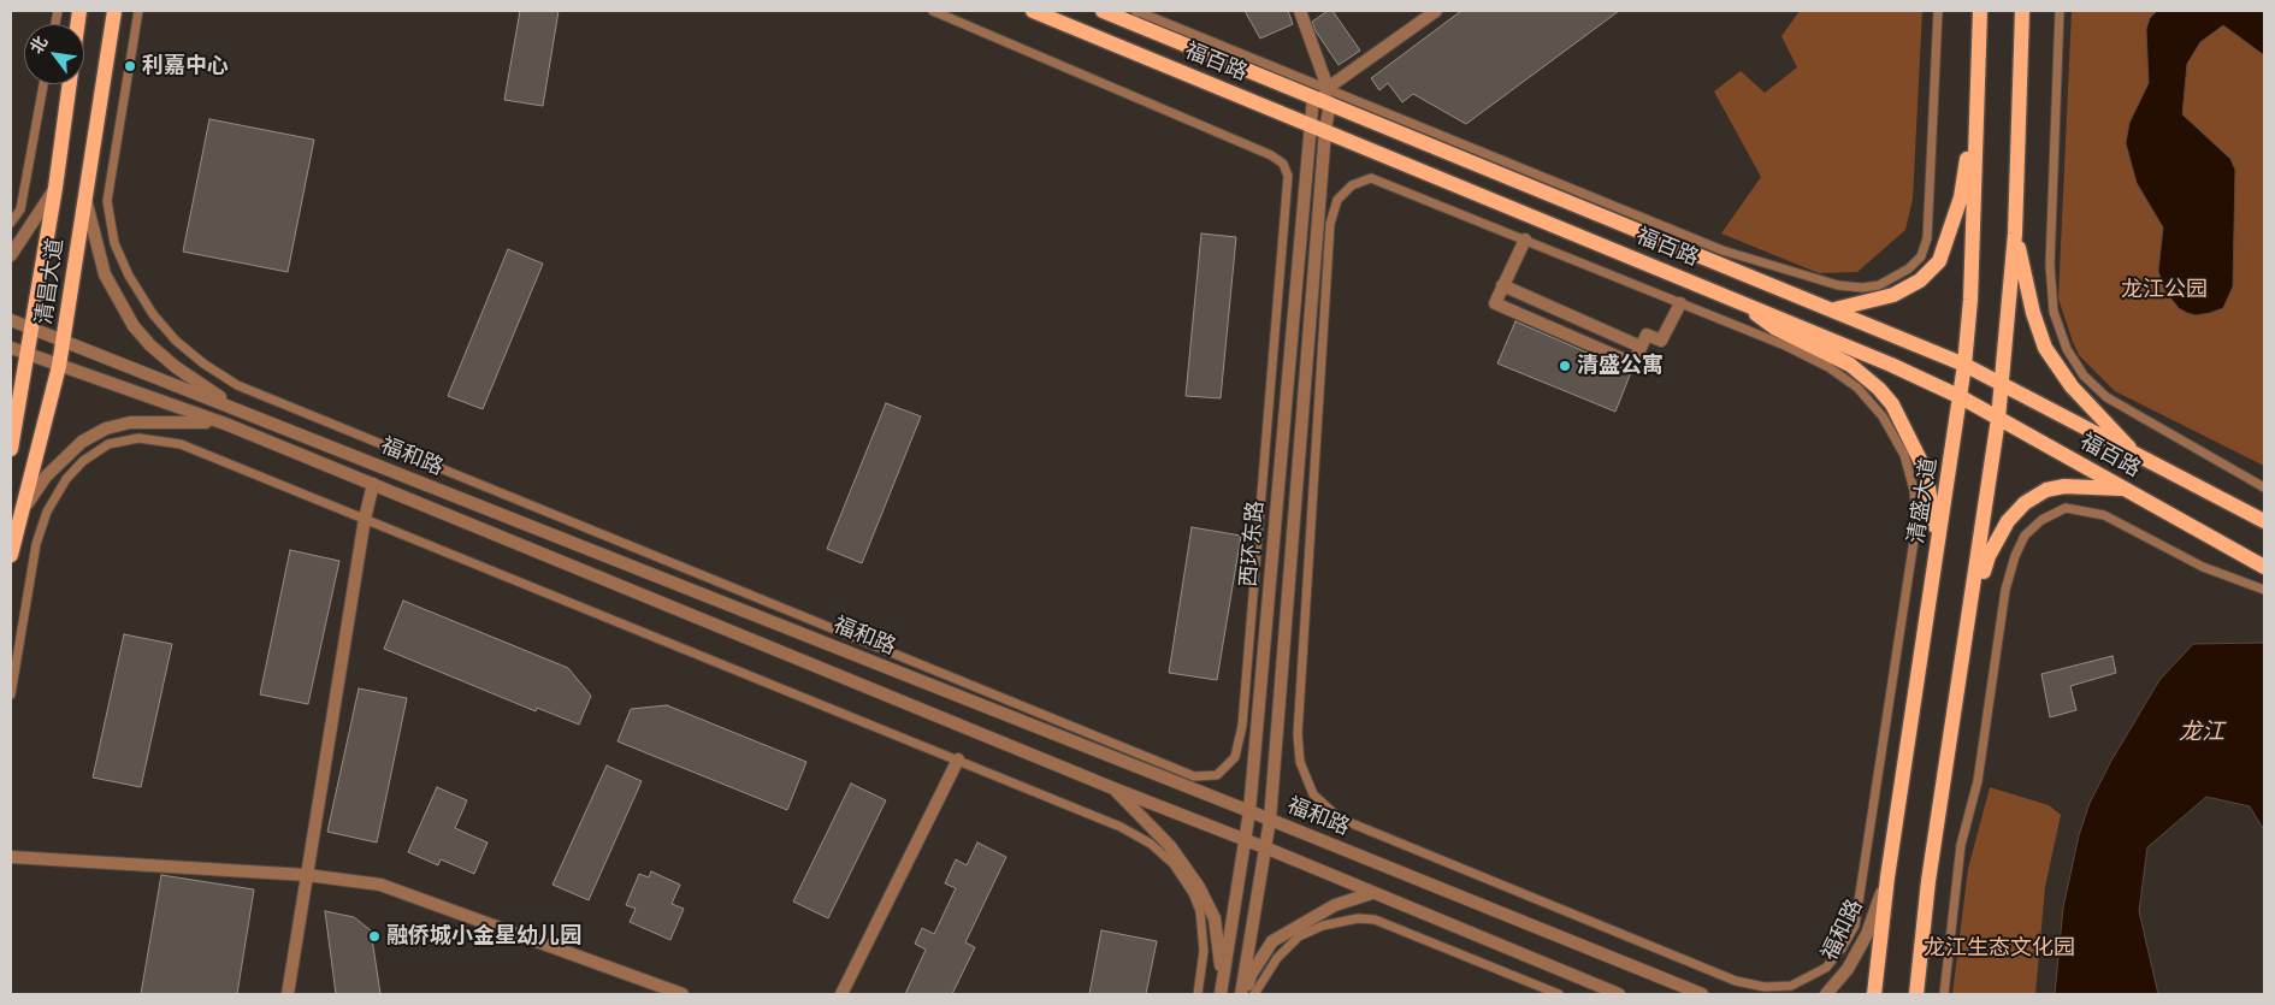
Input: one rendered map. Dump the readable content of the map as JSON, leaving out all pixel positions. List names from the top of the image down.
{
  "streets": {
    "main road": ["福百路", "清昌大道", "清盛大道"],
    "street": ["福和路", "西环东路"]
  },
  "crossings": [
    ["福百路", "清盛大道"],
    ["福百路", "西环东路"],
    ["清昌大道", "福和路"],
    ["福和路", "清盛大道"],
    ["福和路", "西环东路"]
  ],
  "water": ["龙江"],
  "parks": ["龙江公园", "龙江生态文化园"],
  "places": ["利嘉中心", "清盛公寓", "融侨城小金星幼儿园"],
  "north": "top left"
}
